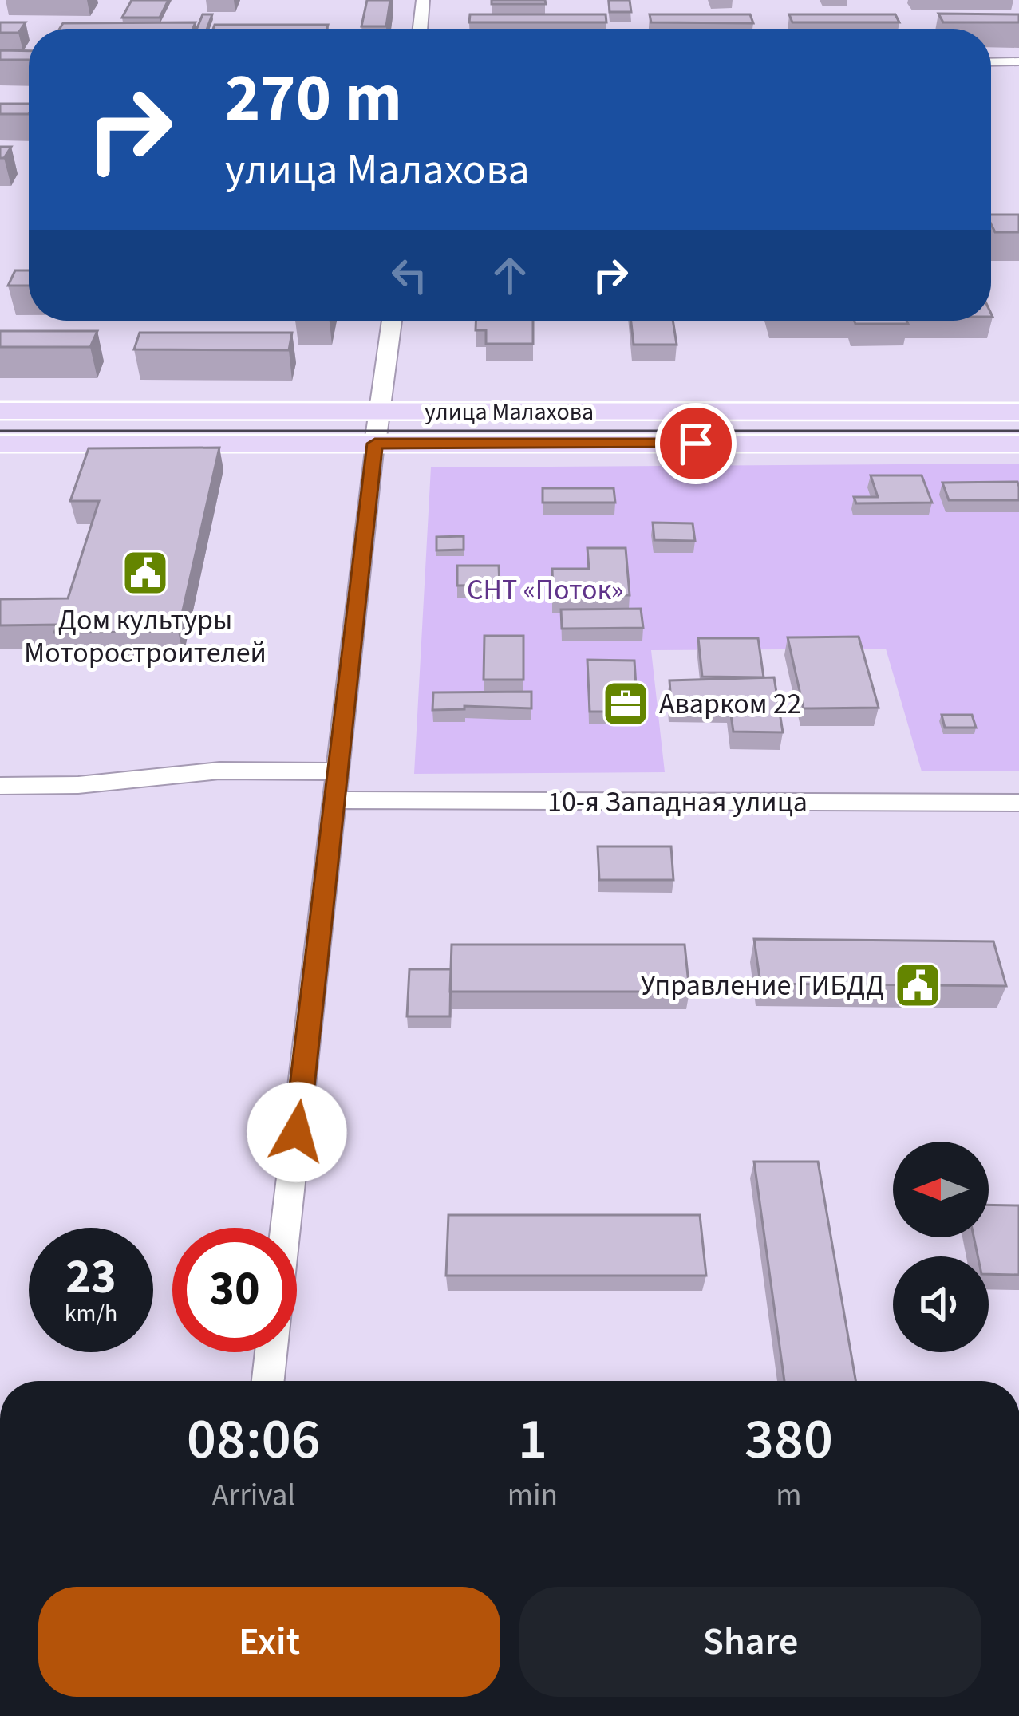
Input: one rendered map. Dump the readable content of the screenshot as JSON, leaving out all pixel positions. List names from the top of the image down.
{
  "streets": {
    "main road": ["улица Малахова"],
    "street": ["10-я Западная улица"]
  },
  "parks": ["СНТ «Поток»"],
  "places": {
    "public building": ["Дом культуры Моторостроителей", "Управление ГИБДД"],
    "office": ["Аварком 22"]
  },
  "north": "left",
  "page": {
    "turn": ["270 m", "улица Малахова"],
    "speed": "23 km/h",
    "limit": "30",
    "eta": [
      "08:06",
      "Arrival",
      "1",
      "min",
      "380",
      "m"
    ],
    "buttons": ["Exit", "Share"]
  }
}
